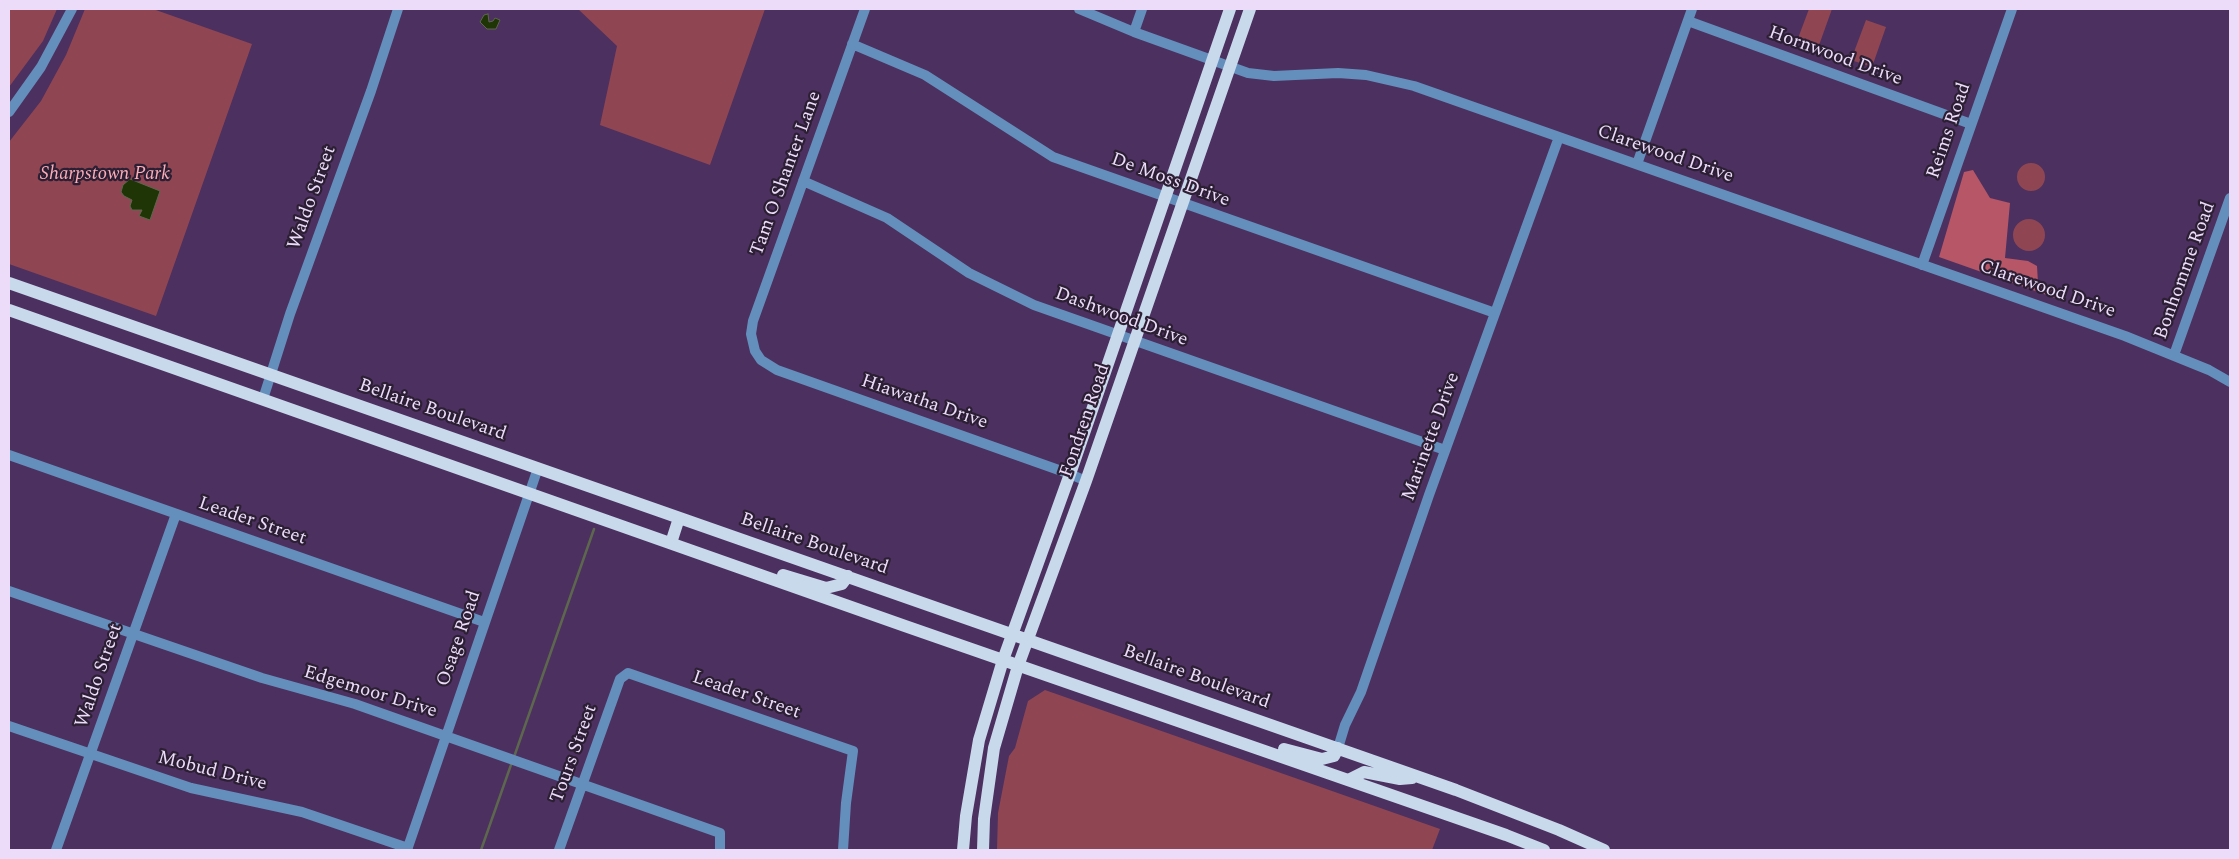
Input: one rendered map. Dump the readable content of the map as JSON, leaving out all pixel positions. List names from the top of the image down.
{
  "streets": {
    "main road": ["Bellaire Boulevard", "Fondren Road"],
    "street": [
      "Hornwood Drive",
      "Reims Road",
      "Clarewood Drive",
      "Tam O Shanter Lane",
      "De Moss Drive",
      "Waldo Street",
      "Bonhomme Road",
      "Dashwood Drive",
      "Hiawatha Drive",
      "Marinette Drive",
      "Leader Street",
      "Osage Road",
      "Edgemoor Drive",
      "Tours Street",
      "Mobud Drive"
    ]
  },
  "crossings": [
    ["Hornwood Drive", "Reims Road"],
    ["Reims Road", "Clarewood Drive"],
    ["Clarewood Drive", "Bonhomme Road"],
    ["Clarewood Drive", "Fondren Road"],
    ["Clarewood Drive", "Marinette Drive"],
    ["Tam O Shanter Lane", "De Moss Drive"],
    ["Tam O Shanter Lane", "Dashwood Drive"],
    ["Tam O Shanter Lane", "Hiawatha Drive"],
    ["De Moss Drive", "Fondren Road"],
    ["De Moss Drive", "Marinette Drive"],
    ["Waldo Street", "Bellaire Boulevard"],
    ["Waldo Street", "Leader Street"],
    ["Waldo Street", "Edgemoor Drive"],
    ["Waldo Street", "Mobud Drive"],
    ["Dashwood Drive", "Fondren Road"],
    ["Dashwood Drive", "Marinette Drive"],
    ["Hiawatha Drive", "Fondren Road"],
    ["Bellaire Boulevard", "Fondren Road"],
    ["Bellaire Boulevard", "Marinette Drive"],
    ["Bellaire Boulevard", "Osage Road"],
    ["Leader Street", "Osage Road"],
    ["Leader Street", "Tours Street"],
    ["Osage Road", "Edgemoor Drive"],
    ["Osage Road", "Mobud Drive"],
    ["Edgemoor Drive", "Tours Street"]
  ],
  "parks": ["Sharpstown Park"]
}
